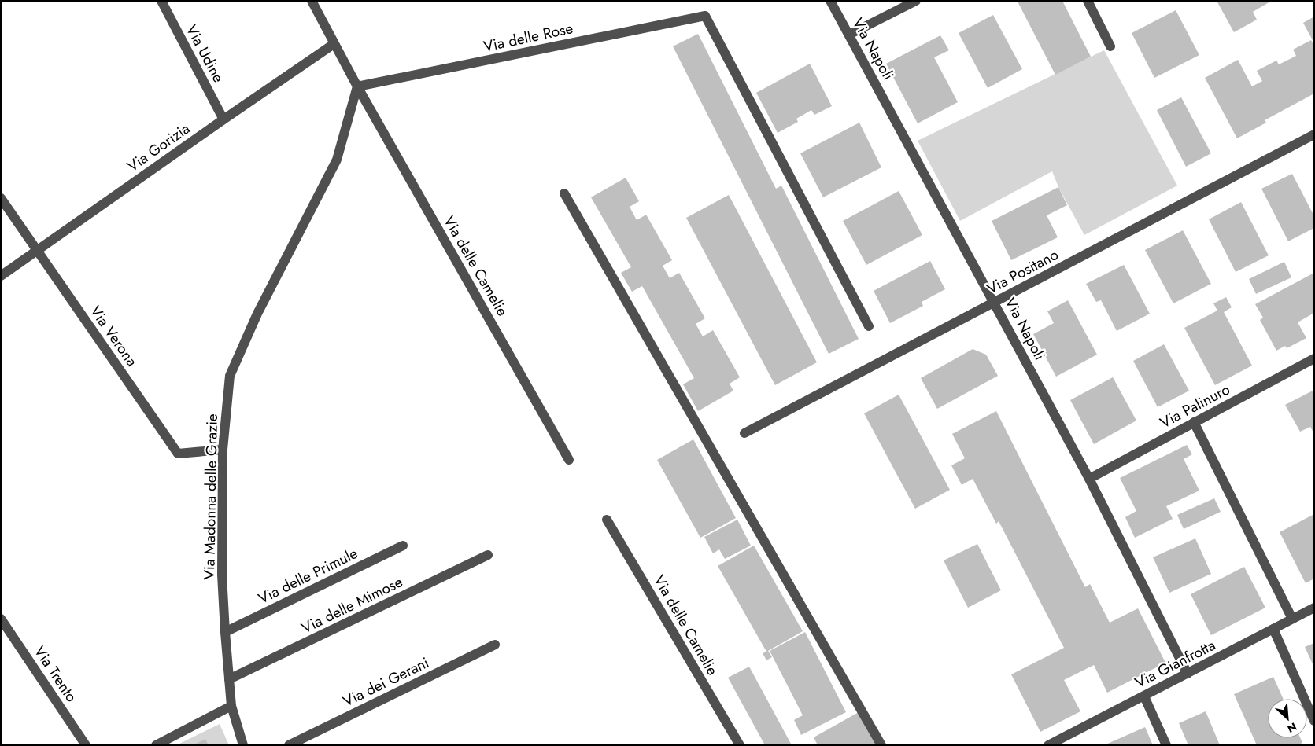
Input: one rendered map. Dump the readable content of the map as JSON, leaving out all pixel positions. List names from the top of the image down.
{
  "streets": {
    "street": [
      "Via delle Rose",
      "Via Napoli",
      "Via Udine",
      "Via Gorizia",
      "Via delle Camelie",
      "Via Positano",
      "Via Verona",
      "Via Palinuro",
      "Via Madonna delle Grazie",
      "Via delle Primule",
      "Via delle Mimose",
      "Via Gianfrotta",
      "Via Trento",
      "Via dei Gerani"
    ]
  },
  "crossings": [
    ["Via delle Rose", "Via delle Camelie"],
    ["Via delle Rose", "Via Madonna delle Grazie"],
    ["Via Napoli", "Via Positano"],
    ["Via Napoli", "Via Palinuro"],
    ["Via Napoli", "Via Gianfrotta"],
    ["Via Udine", "Via Gorizia"],
    ["Via Gorizia", "Via Verona"],
    ["Via delle Camelie", "Via Madonna delle Grazie"],
    ["Via Verona", "Via Madonna delle Grazie"],
    ["Via Madonna delle Grazie", "Via delle Primule"],
    ["Via Madonna delle Grazie", "Via delle Mimose"]
  ],
  "north": "bottom right"
}
